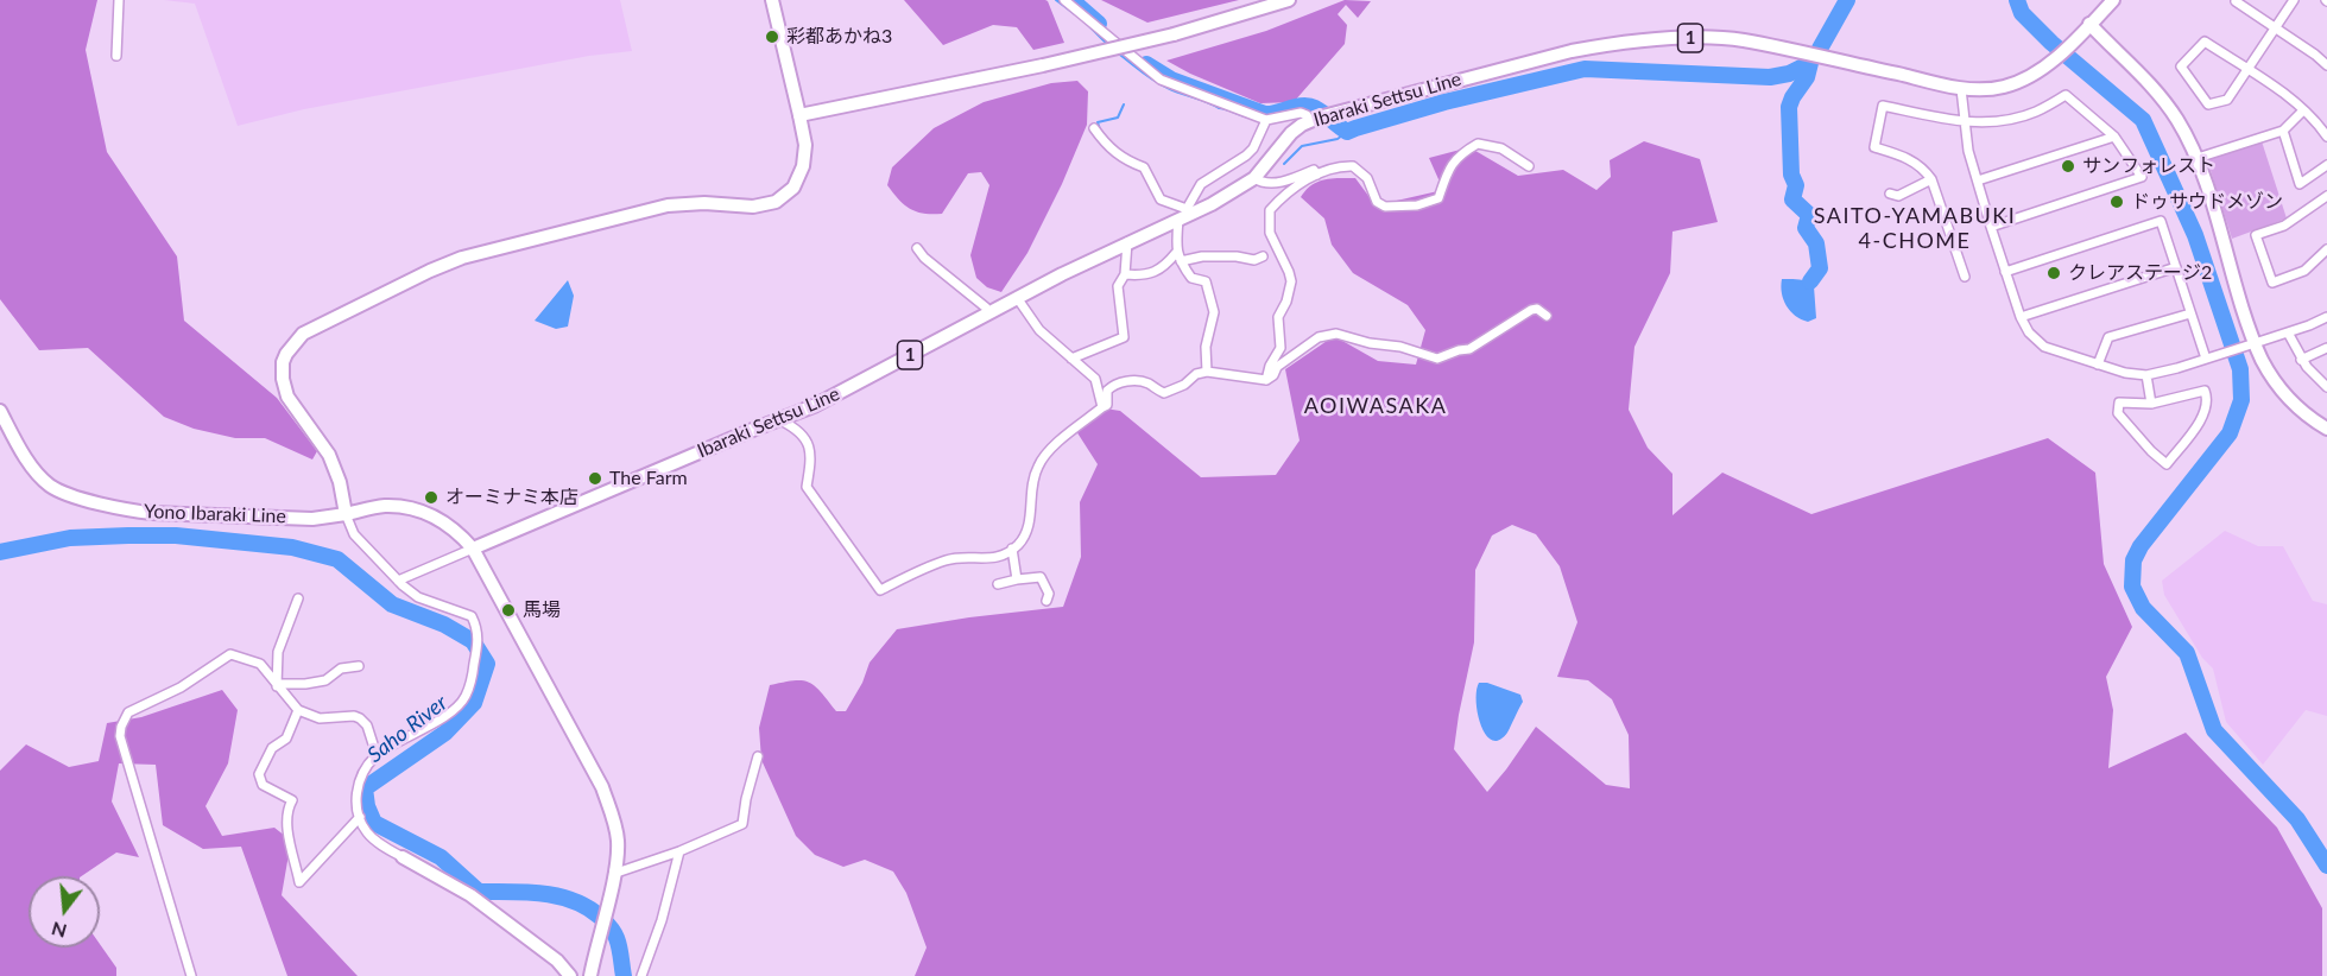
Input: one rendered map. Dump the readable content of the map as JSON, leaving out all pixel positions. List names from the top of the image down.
{
  "streets": {
    "main road": ["1", "Ibaraki Settsu Line", "Yono Ibaraki Line"]
  },
  "districts": ["SAITO-YAMABUKI 4-CHOME", "AOIWASAKA"],
  "water": ["Saho River"],
  "places": [
    "彩都あかね3",
    "サンフォレスト",
    "ドゥサウドメゾン",
    "クレアステージ2",
    "The Farm",
    "オーミナミ本店",
    "馬場"
  ],
  "north": "bottom"
}
